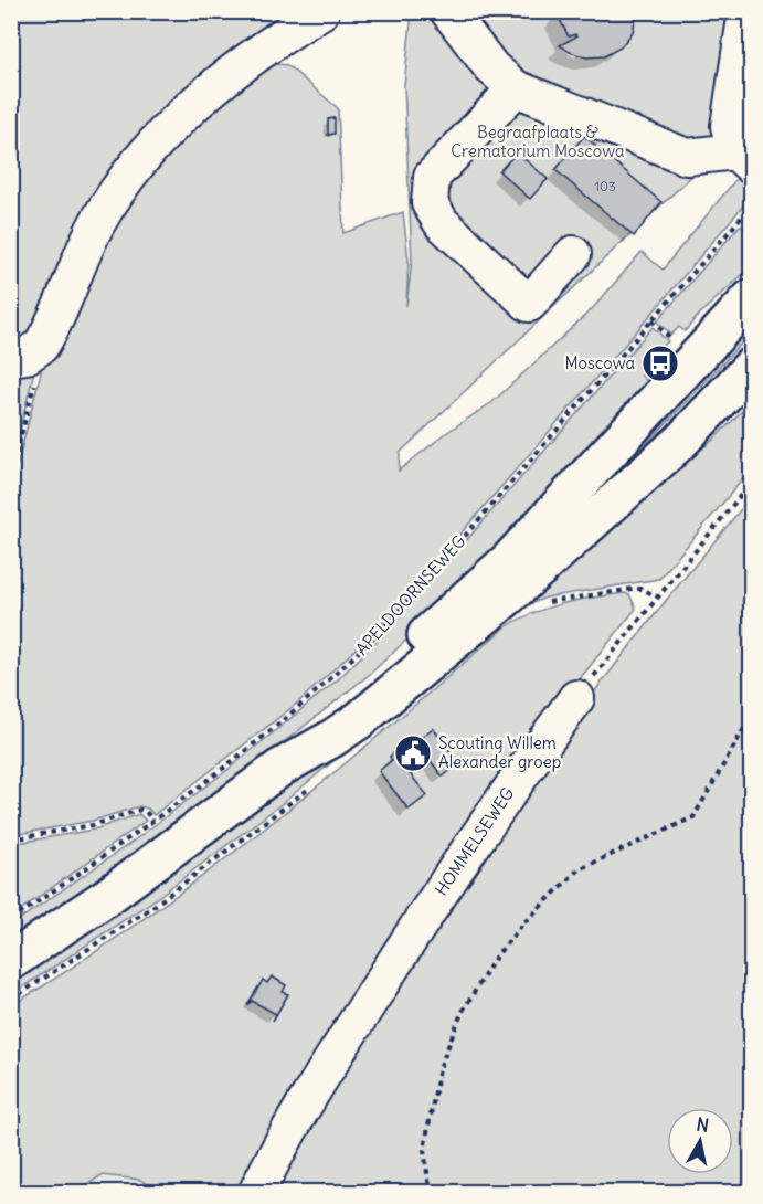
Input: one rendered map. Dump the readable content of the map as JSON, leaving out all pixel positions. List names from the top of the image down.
{
  "streets": {
    "main road": ["APELDOORNSEWEG"],
    "street": ["HOMMELSEWEG"]
  },
  "parks": ["Begraafplaats & Crematorium Moscowa"],
  "places": {
    "bus stop": ["Moscowa"],
    "public building": ["Scouting Willem Alexander groep"]
  },
  "house_numbers": ["103"],
  "north": "top"
}
